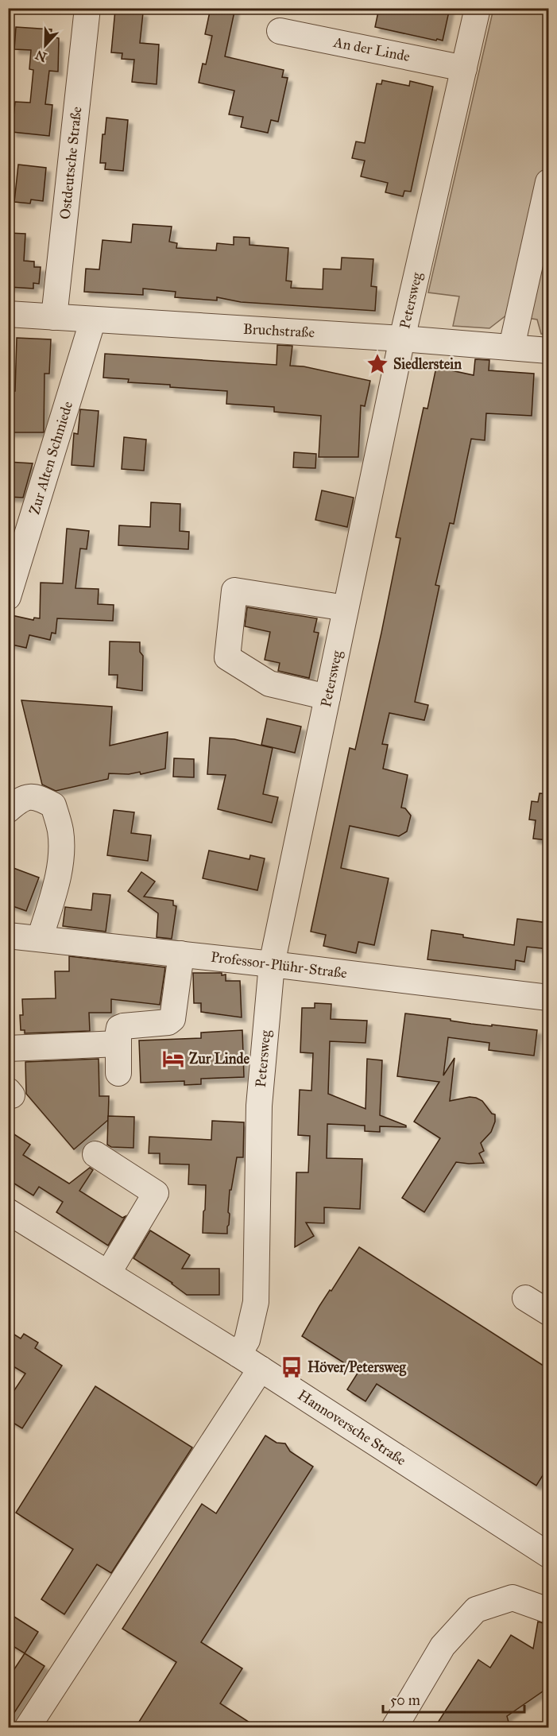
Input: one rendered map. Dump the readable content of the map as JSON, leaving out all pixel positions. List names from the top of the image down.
{
  "streets": {
    "street": [
      "An der Linde",
      "Ostdeutsche Straße",
      "Petersweg",
      "Bruchstraße",
      "Zur Alten Schmiede",
      "Professor-Plühr-Straße",
      "Hannoversche Straße"
    ]
  },
  "crossings": [
    ["An der Linde", "Petersweg"],
    ["Ostdeutsche Straße", "Bruchstraße"],
    ["Petersweg", "Bruchstraße"],
    ["Petersweg", "Professor-Plühr-Straße"],
    ["Petersweg", "Hannoversche Straße"],
    ["Bruchstraße", "Zur Alten Schmiede"]
  ],
  "places": {
    "place": ["Siedlerstein"],
    "hotel": ["Zur Linde"],
    "bus stop": ["Höver/Petersweg"]
  },
  "scale_bar": "50 m",
  "north": "bottom"
}
